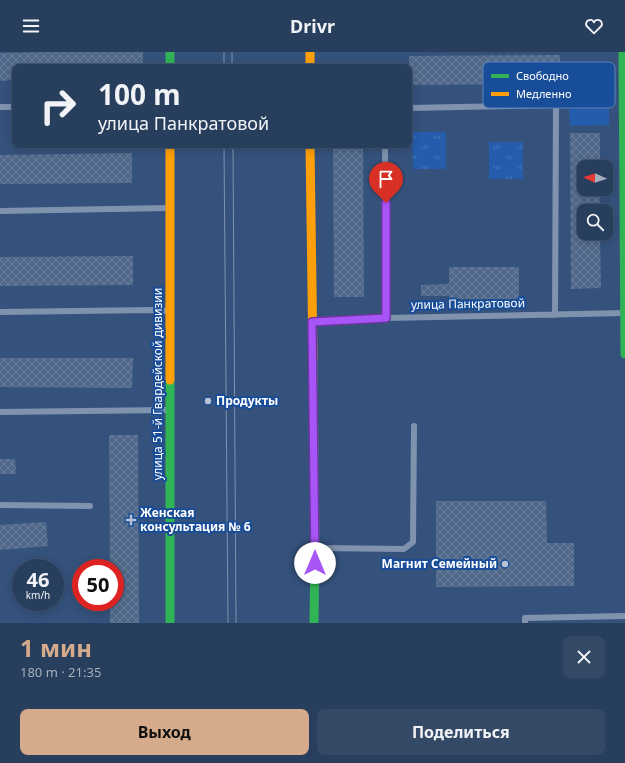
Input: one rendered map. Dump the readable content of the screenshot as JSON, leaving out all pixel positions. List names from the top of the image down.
{
  "streets": {
    "main road": ["улица 51-й Гвардейской дивизии"],
    "lane": ["улица Панкратовой"]
  },
  "places": {
    "other": ["Продукты", "Магнит Семейный"],
    "health": ["Женская консультация № 6"]
  },
  "legend": ["Свободно", "Медленно"],
  "north": "left",
  "page": {
    "header": "Drivr",
    "turn": ["100 m", "улица Панкратовой"],
    "speed": "46 km/h",
    "limit": "50",
    "heading": ["1 мин", "180 m · 21:35"],
    "buttons": ["Выход", "Поделиться"]
  }
}
